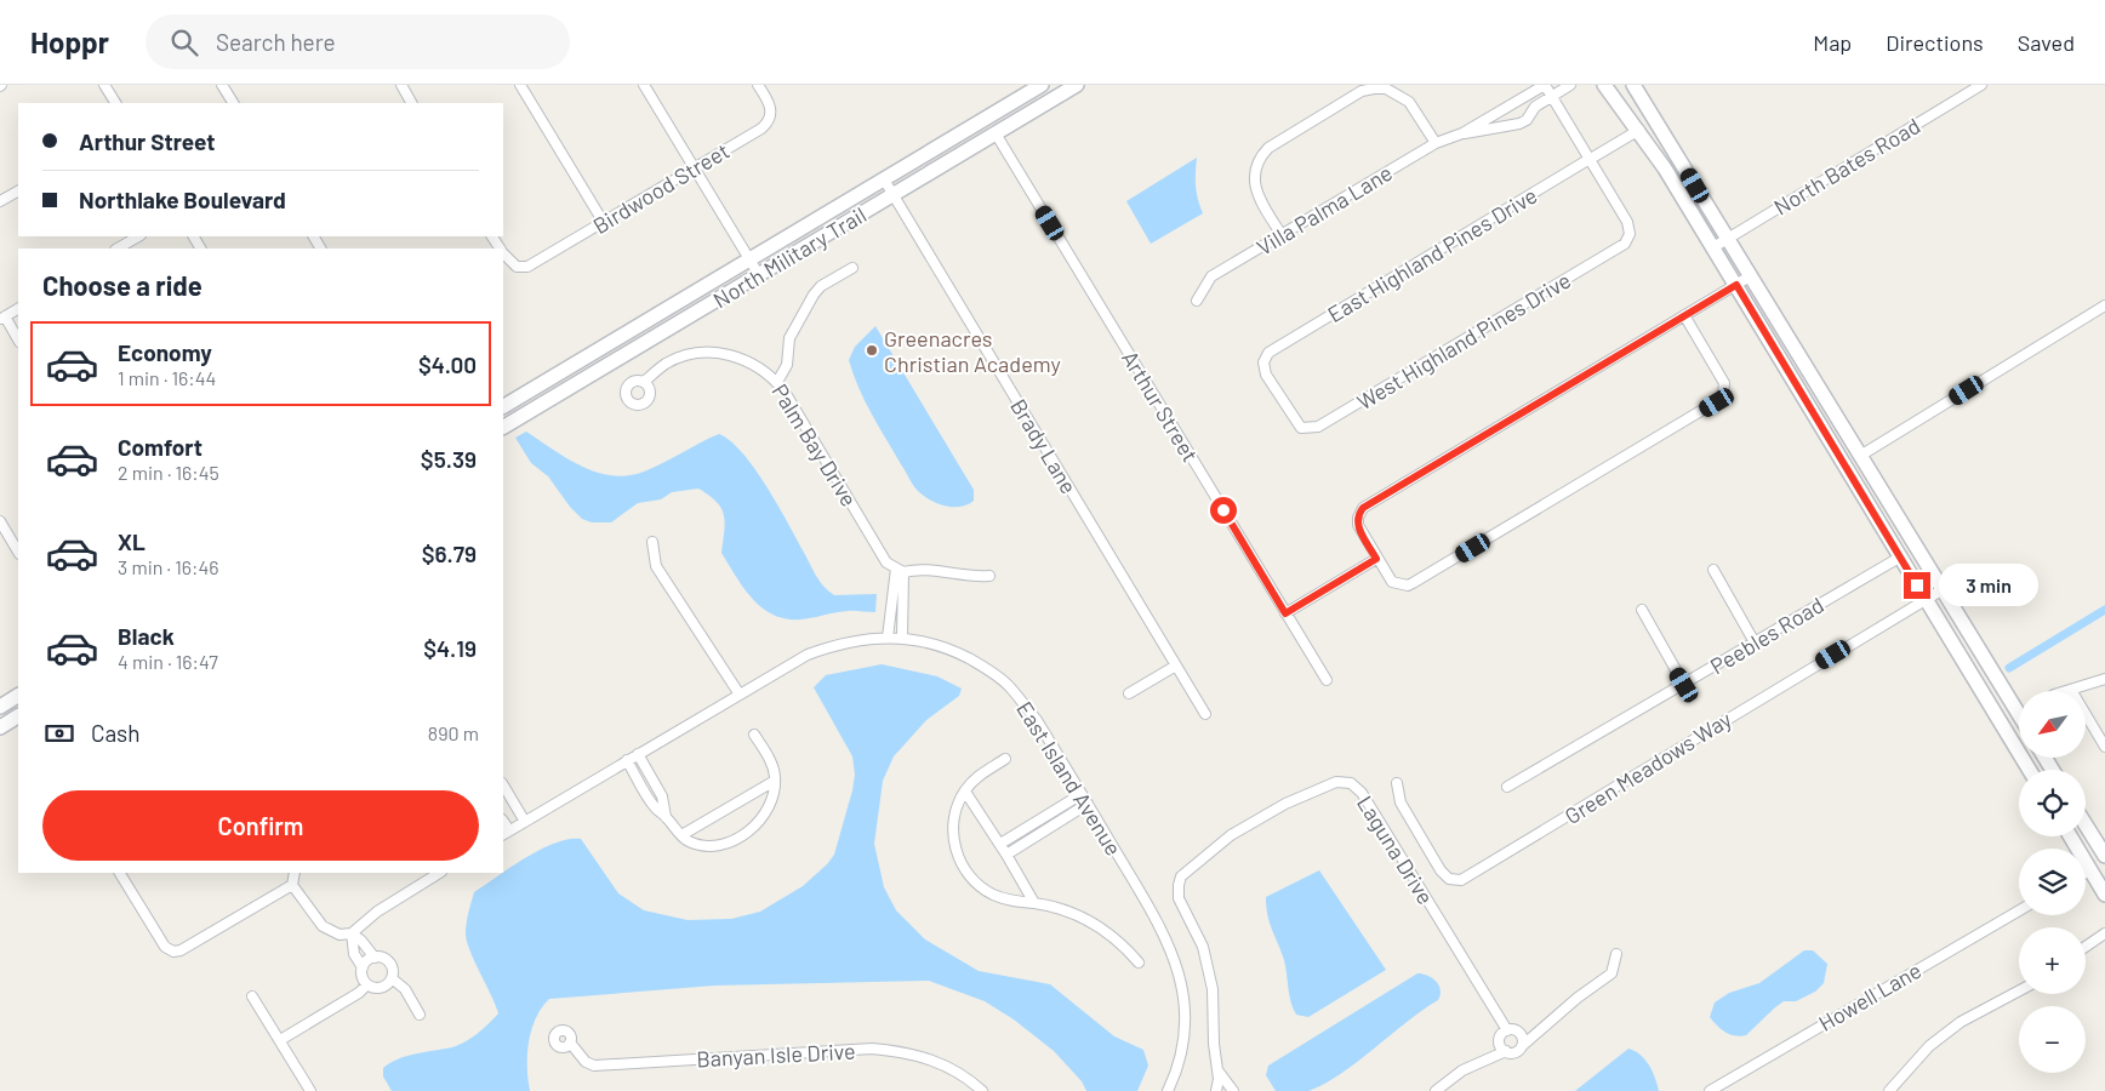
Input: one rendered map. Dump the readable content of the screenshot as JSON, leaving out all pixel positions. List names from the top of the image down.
{
  "streets": {
    "main road": ["North Military Trail"],
    "street": [
      "North Bates Road",
      "Birdwood Street",
      "Villa Palma Lane",
      "East Highland Pines Drive",
      "West Highland Pines Drive",
      "Arthur Street",
      "Palm Bay Drive",
      "Brady Lane",
      "Peebles Road",
      "Green Meadows Way",
      "East Island Avenue",
      "Laguna Drive",
      "Howell Lane",
      "Banyan Isle Drive"
    ]
  },
  "crossings": [
    ["East Highland Pines Drive", "West Highland Pines Drive"],
    ["North Military Trail", "Arthur Street"],
    ["North Military Trail", "Brady Lane"]
  ],
  "places": ["Greenacres Christian Academy"],
  "north": "bottom left",
  "page": {
    "header": "Hoppr",
    "search": "Search here",
    "nav": ["Map", "Directions", "Saved"],
    "banner": ["Arthur Street", "Northlake Boulevard"],
    "heading": "Choose a ride",
    "list": [
      {
        "name": "Economy",
        "note": "1 min · 16:44",
        "value": "$4.00"
      },
      {
        "name": "Comfort",
        "note": "2 min · 16:45",
        "value": "$5.39"
      },
      {
        "name": "XL",
        "note": "3 min · 16:46",
        "value": "$6.79"
      },
      {
        "name": "Black",
        "note": "4 min · 16:47",
        "value": "$4.19"
      }
    ],
    "bubble": "3 min",
    "map_buttons": ["+", "−"],
    "pay": ["Cash", "890 m"],
    "buttons": "Confirm"
  }
}
